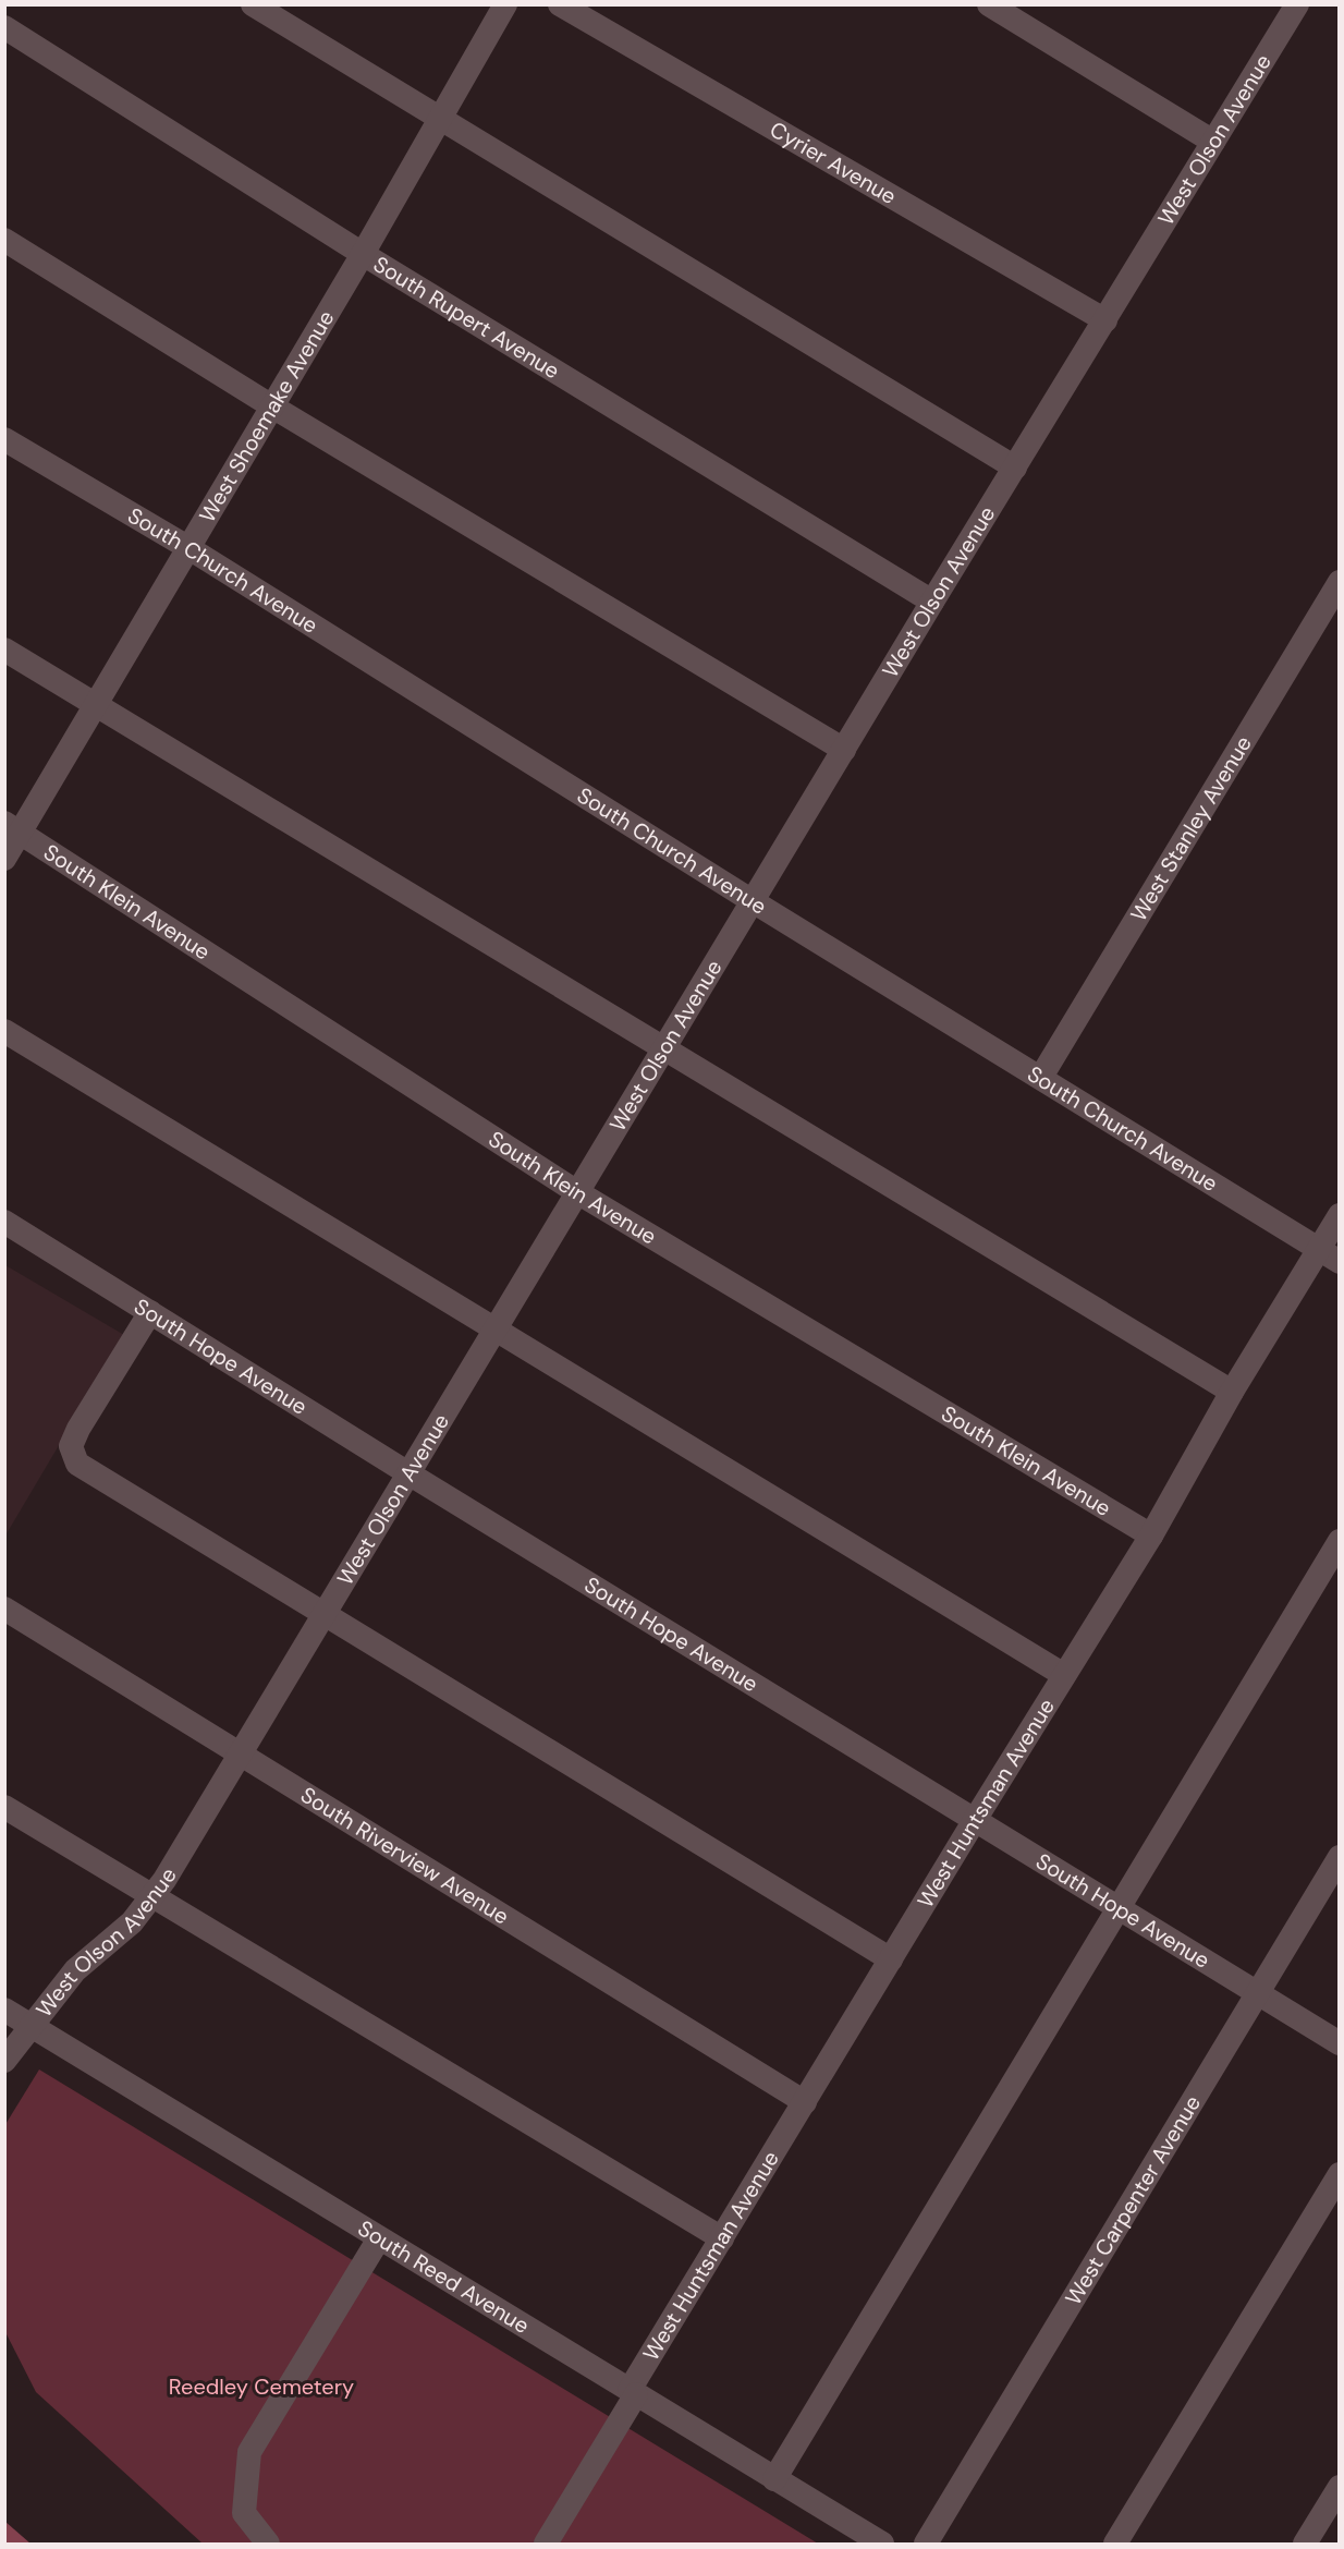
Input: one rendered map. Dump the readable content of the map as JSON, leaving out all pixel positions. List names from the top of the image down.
{
  "streets": {
    "street": [
      "West Olson Avenue",
      "Cyrier Avenue",
      "South Rupert Avenue",
      "West Shoemake Avenue",
      "South Church Avenue",
      "West Stanley Avenue",
      "South Klein Avenue",
      "South Hope Avenue",
      "West Huntsman Avenue",
      "South Riverview Avenue",
      "West Carpenter Avenue",
      "South Reed Avenue"
    ]
  },
  "crossings": [
    ["West Olson Avenue", "Cyrier Avenue"],
    ["West Olson Avenue", "South Rupert Avenue"],
    ["West Olson Avenue", "South Church Avenue"],
    ["West Olson Avenue", "South Klein Avenue"],
    ["West Olson Avenue", "South Hope Avenue"],
    ["West Olson Avenue", "South Riverview Avenue"],
    ["West Olson Avenue", "South Reed Avenue"],
    ["South Rupert Avenue", "West Shoemake Avenue"],
    ["West Shoemake Avenue", "South Church Avenue"],
    ["West Shoemake Avenue", "South Klein Avenue"],
    ["South Church Avenue", "West Stanley Avenue"],
    ["South Church Avenue", "West Huntsman Avenue"],
    ["South Klein Avenue", "West Huntsman Avenue"],
    ["South Hope Avenue", "West Huntsman Avenue"],
    ["South Hope Avenue", "West Carpenter Avenue"],
    ["West Huntsman Avenue", "South Riverview Avenue"],
    ["West Huntsman Avenue", "South Reed Avenue"]
  ],
  "parks": ["Reedley Cemetery"]
}
